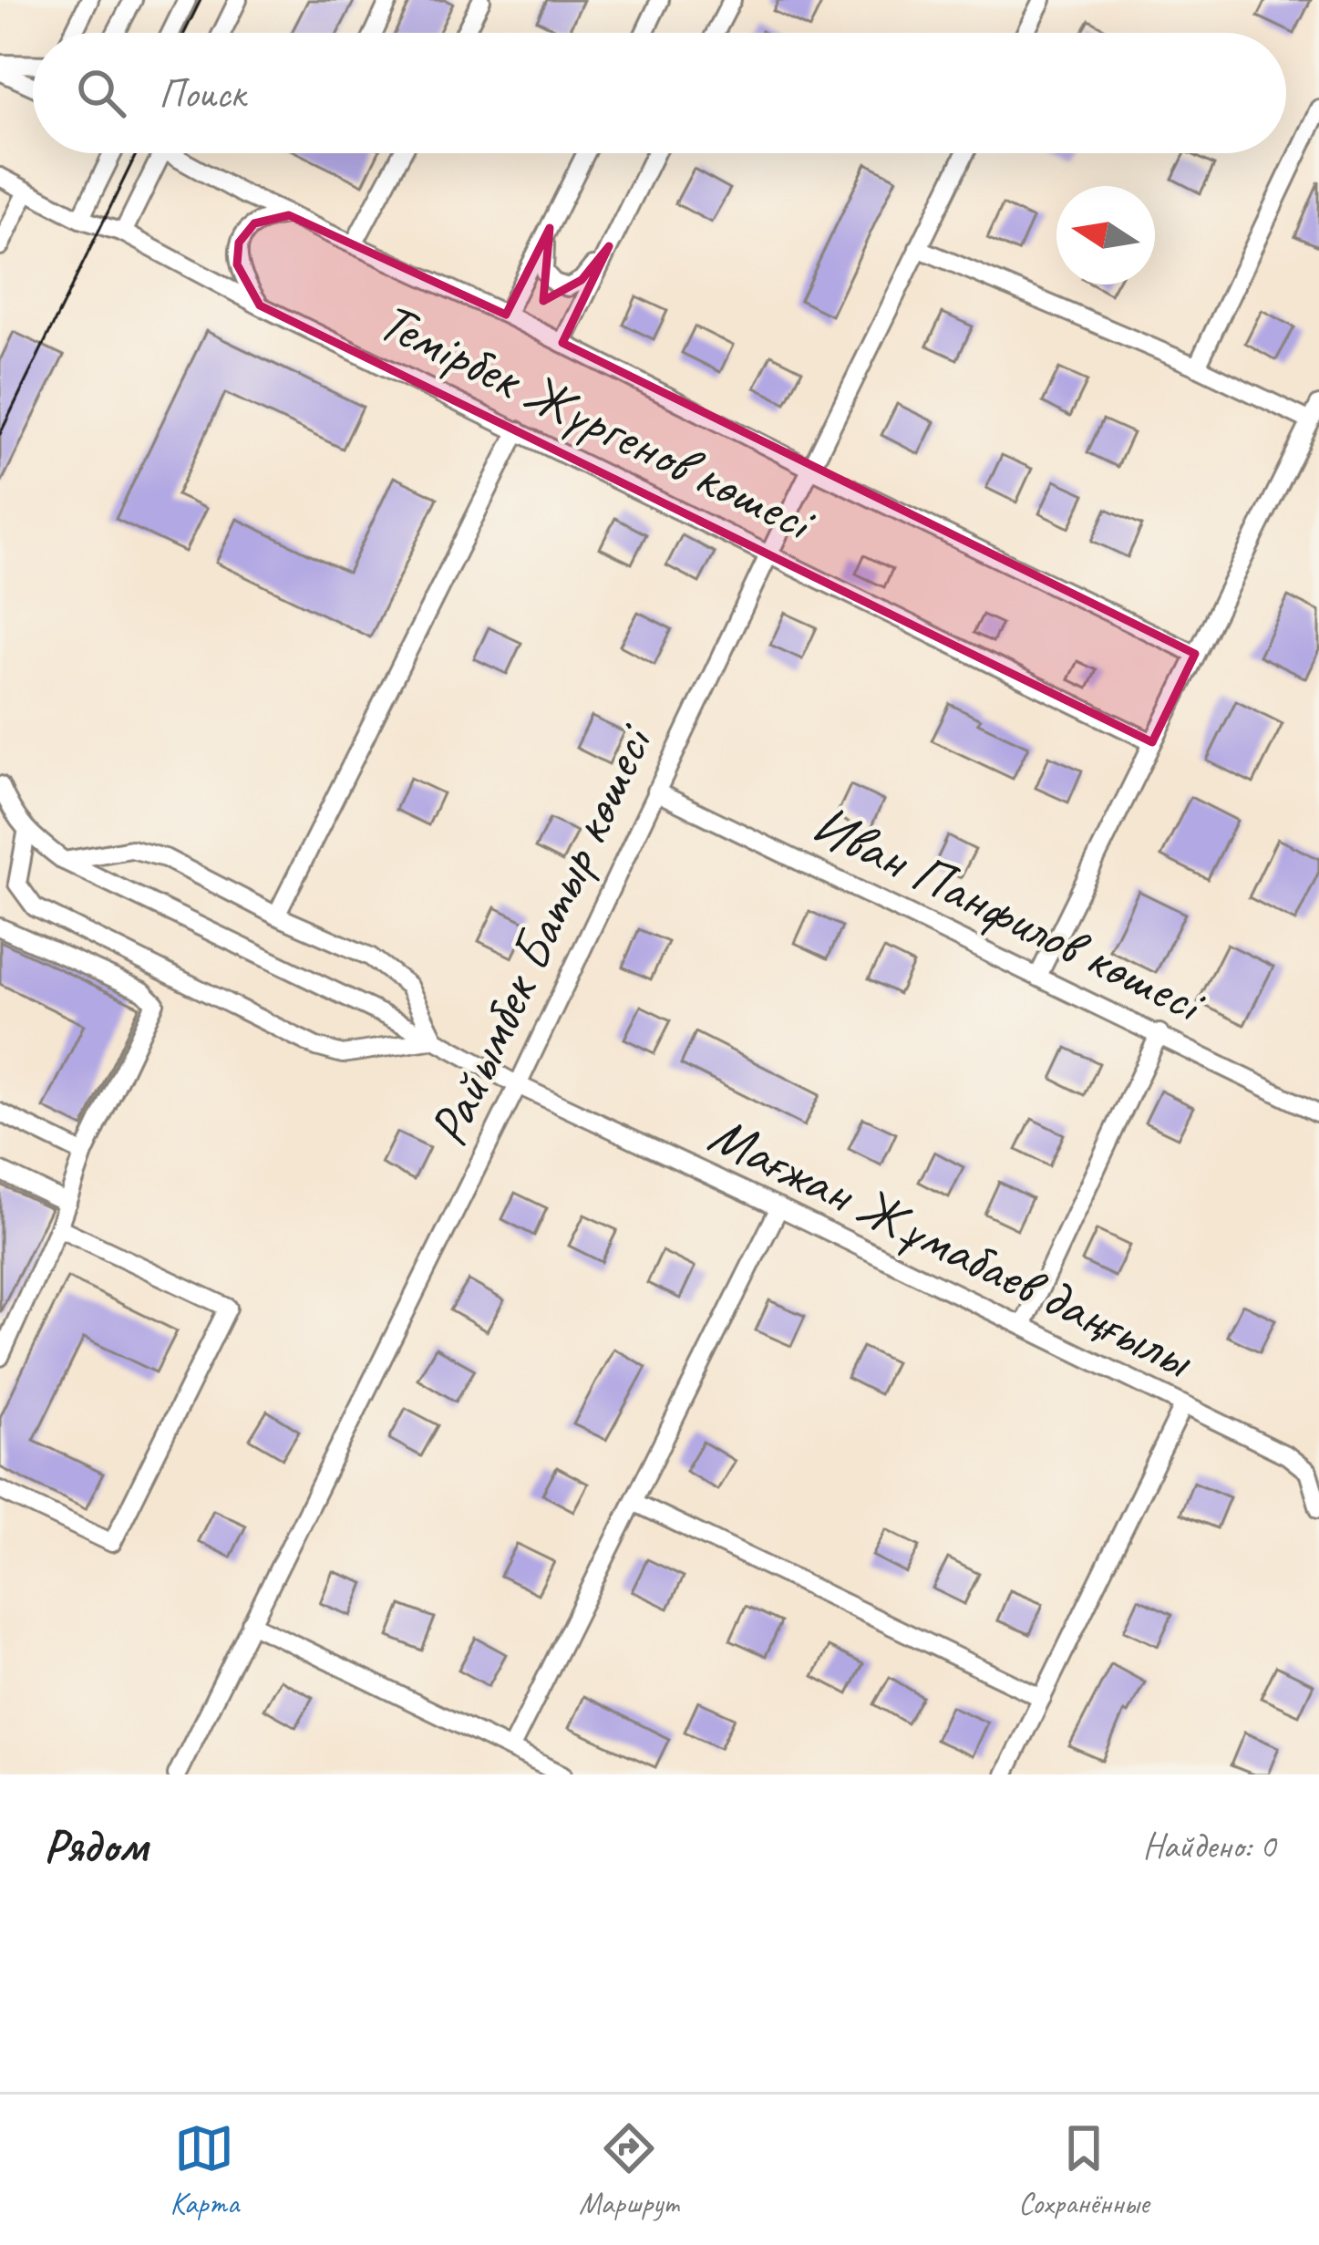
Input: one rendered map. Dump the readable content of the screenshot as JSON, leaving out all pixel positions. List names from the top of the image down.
{
  "streets": {
    "street": [
      "Темірбек Жүргенов көшесі",
      "Иван Панфилов көшесі",
      "Райымбек Батыр көшесі",
      "Мағжан Жұмабаев даңғылы"
    ]
  },
  "crossings": [
    ["Темірбек Жүргенов көшесі", "Райымбек Батыр көшесі"],
    ["Иван Панфилов көшесі", "Райымбек Батыр көшесі"],
    ["Райымбек Батыр көшесі", "Мағжан Жұмабаев даңғылы"]
  ],
  "north": "left",
  "page": {
    "search": "Поиск",
    "heading": ["Рядом", "Найдено: 0"],
    "nav": ["Карта", "Маршрут", "Сохранённые"]
  }
}
